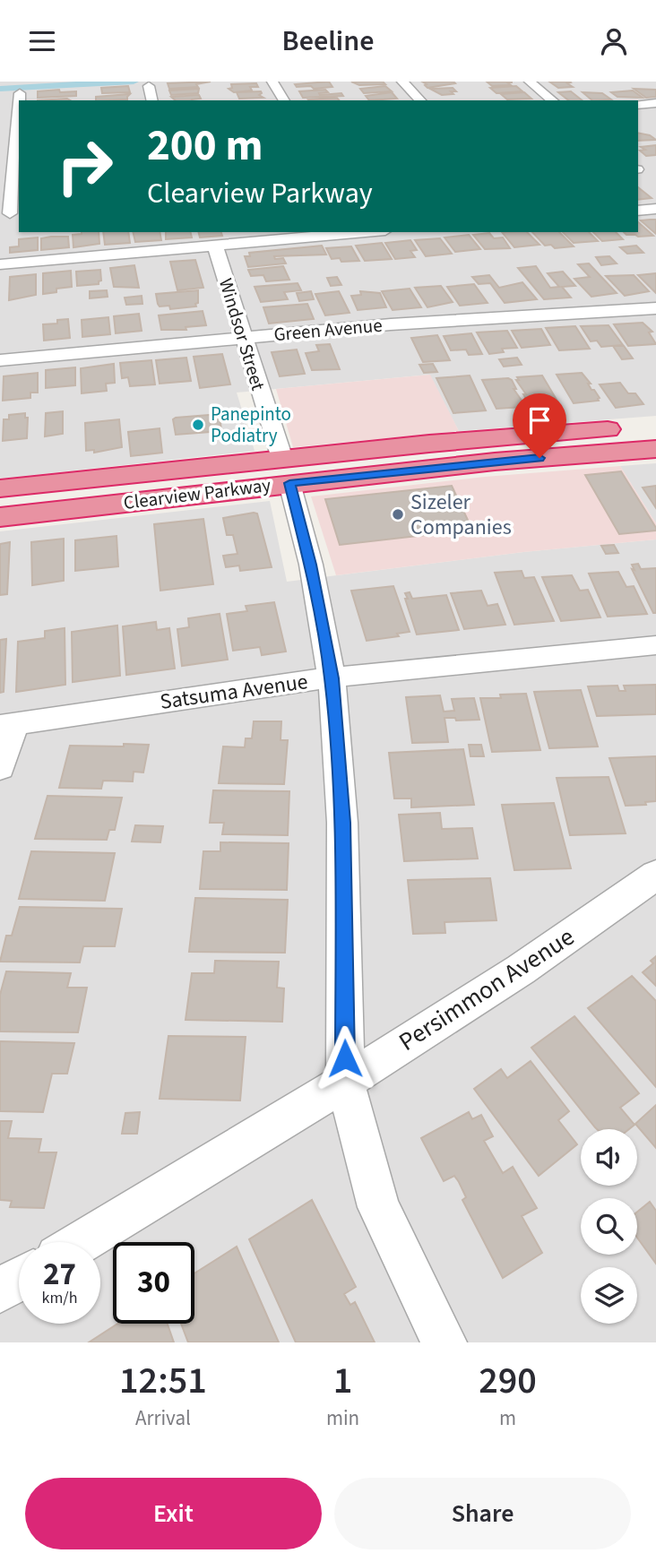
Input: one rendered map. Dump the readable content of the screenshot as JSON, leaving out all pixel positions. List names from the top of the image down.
{
  "streets": {
    "highway": ["Clearview Parkway"],
    "street": [
      "Green Avenue",
      "Windsor Street",
      "Satsuma Avenue",
      "Persimmon Avenue"
    ]
  },
  "crossings": [
    ["Green Avenue", "Windsor Street"],
    ["Windsor Street", "Clearview Parkway"],
    ["Windsor Street", "Satsuma Avenue"],
    ["Windsor Street", "Persimmon Avenue"]
  ],
  "places": ["Panepinto Podiatry", "Sizeler Companies"],
  "page": {
    "header": "Beeline",
    "turn": ["200 m", "Clearview Parkway"],
    "speed": "27 km/h",
    "limit": "30",
    "eta": [
      "12:51",
      "Arrival",
      "1",
      "min",
      "290",
      "m"
    ],
    "buttons": ["Exit", "Share"]
  }
}
